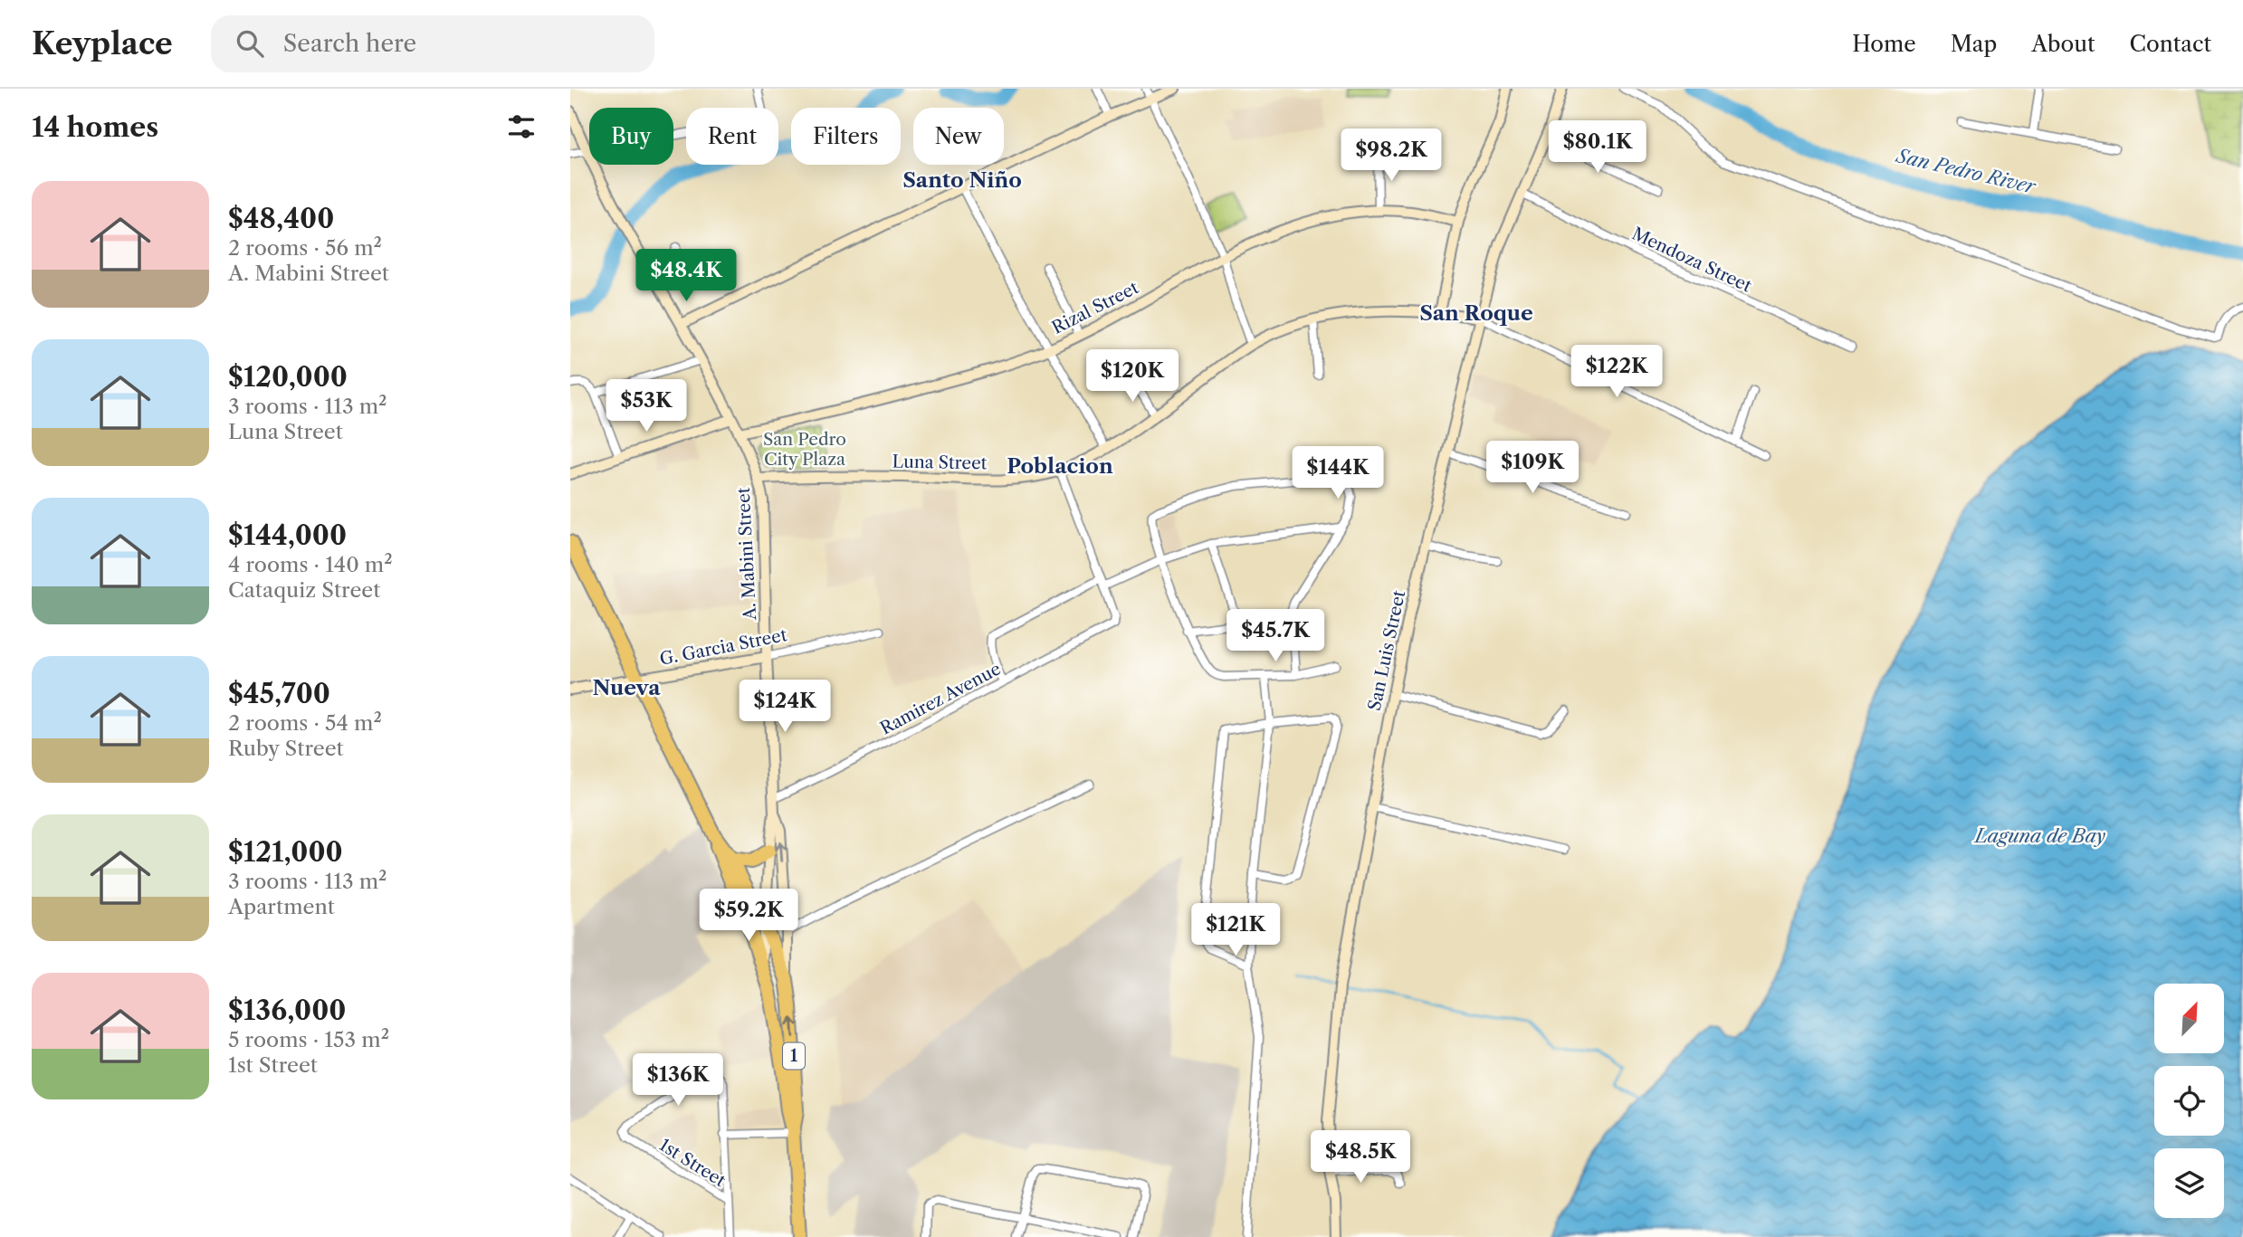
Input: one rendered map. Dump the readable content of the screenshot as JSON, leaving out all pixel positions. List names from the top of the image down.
{
  "streets": {
    "highway": ["1"],
    "street": [
      "Mendoza Street",
      "Rizal Street",
      "Luna Street",
      "A. Mabini Street",
      "G. Garcia Street",
      "San Luis Street",
      "Ramirez Avenue",
      "1st Street"
    ]
  },
  "crossings": [
    ["Mendoza Street", "San Luis Street"],
    ["Rizal Street", "A. Mabini Street"],
    ["Luna Street", "A. Mabini Street"],
    ["Luna Street", "San Luis Street"],
    ["A. Mabini Street", "G. Garcia Street"],
    ["A. Mabini Street", "Ramirez Avenue"],
    ["A. Mabini Street", "1"],
    ["G. Garcia Street", "1"]
  ],
  "districts": [
    "Santo Niño",
    "San Roque",
    "Poblacion",
    "Nueva"
  ],
  "water": ["San Pedro River", "Laguna de Bay"],
  "parks": ["San Pedro City Plaza"],
  "north": "top right",
  "page": {
    "header": "Keyplace",
    "search": "Search here",
    "nav": [
      "Home",
      "Map",
      "About",
      "Contact"
    ],
    "heading": "14 homes",
    "chip": [
      "Buy",
      "Rent",
      "Filters",
      "New"
    ],
    "price": [
      "$80.1K",
      "$98.2K",
      "$48.4K",
      "$122K",
      "$120K",
      "$53K",
      "$109K",
      "$144K",
      "$45.7K",
      "$124K",
      "$59.2K",
      "$121K",
      "$136K",
      "$48.5K"
    ],
    "list": [
      {
        "name": "$48,400",
        "note": "2 rooms · 56 m² · A. Mabini Street"
      },
      {
        "name": "$120,000",
        "note": "3 rooms · 113 m² · Luna Street"
      },
      {
        "name": "$144,000",
        "note": "4 rooms · 140 m² · Cataquiz Street"
      },
      {
        "name": "$45,700",
        "note": "2 rooms · 54 m² · Ruby Street"
      },
      {
        "name": "$121,000",
        "note": "3 rooms · 113 m² · Apartment"
      },
      {
        "name": "$136,000",
        "note": "5 rooms · 153 m² · 1st Street"
      }
    ]
  }
}
